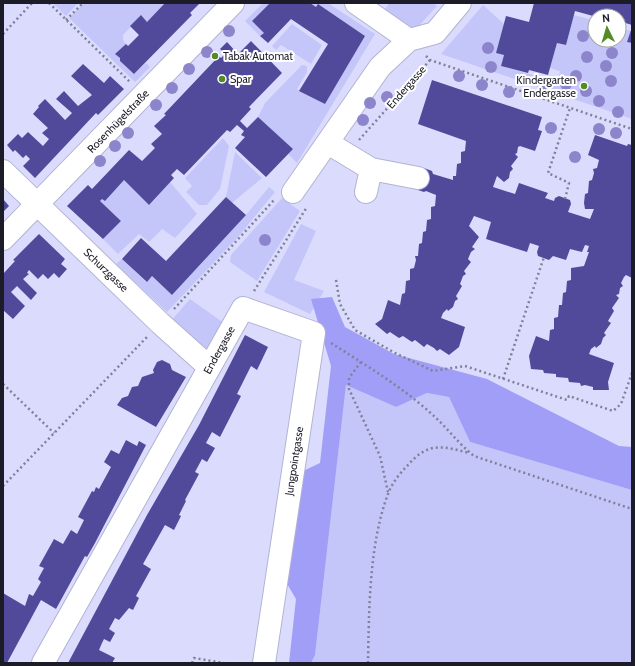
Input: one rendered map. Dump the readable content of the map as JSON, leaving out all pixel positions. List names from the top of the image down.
{
  "streets": {
    "street": [
      "Endergasse",
      "Rosenhügelstraße",
      "Schurzgasse",
      "Jungpointgasse"
    ]
  },
  "crossings": [
    ["Endergasse", "Schurzgasse"],
    ["Rosenhügelstraße", "Schurzgasse"]
  ],
  "places": ["Tabak Automat", "Spar", "Kindergarten Endergasse"],
  "north": "top"
}
